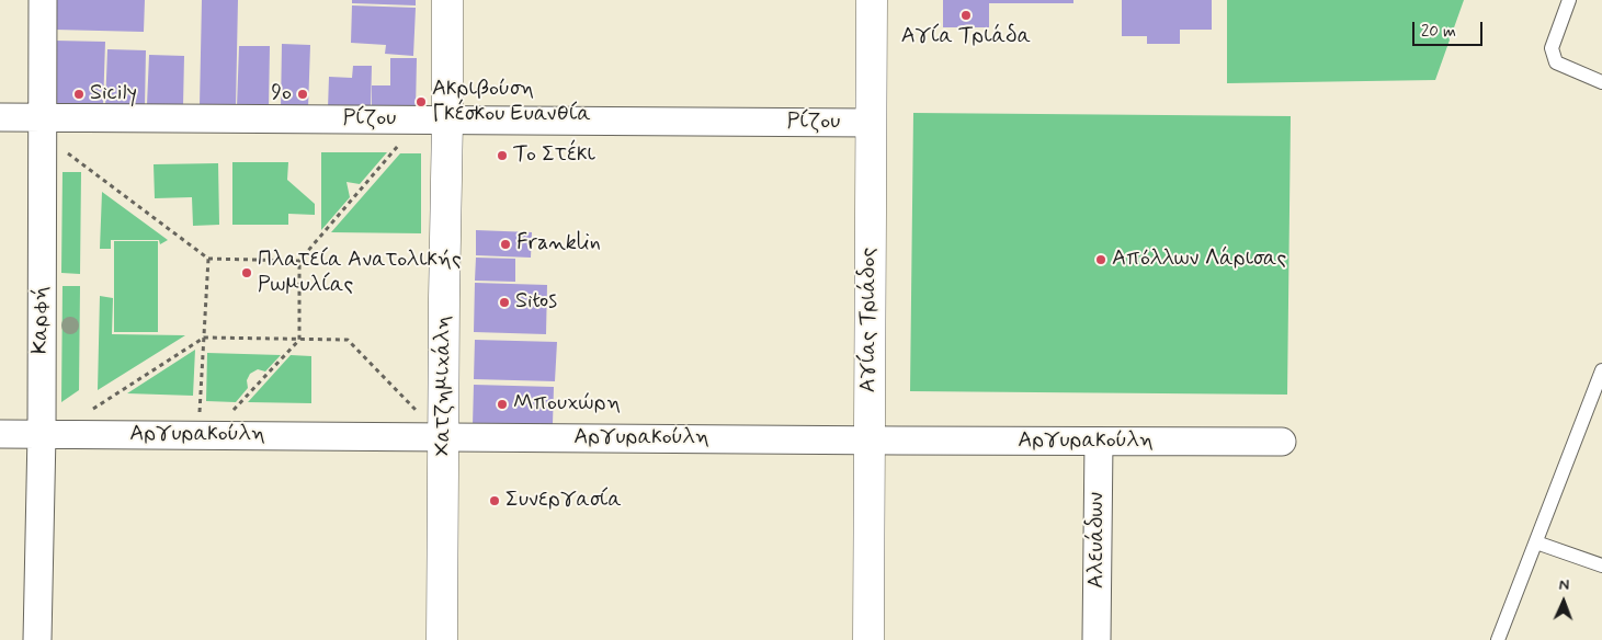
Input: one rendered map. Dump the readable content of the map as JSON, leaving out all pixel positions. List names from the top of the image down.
{
  "streets": {
    "street": [
      "Ρίζου",
      "Καρφή",
      "Αγίας Τριάδος",
      "Χατζημιχάλη",
      "Αργυρακούλη",
      "Αλευάδων"
    ]
  },
  "crossings": [
    ["Ρίζου", "Καρφή"],
    ["Ρίζου", "Αγίας Τριάδος"],
    ["Ρίζου", "Χατζημιχάλη"],
    ["Καρφή", "Αργυρακούλη"],
    ["Αγίας Τριάδος", "Αργυρακούλη"],
    ["Χατζημιχάλη", "Αργυρακούλη"],
    ["Αργυρακούλη", "Αλευάδων"]
  ],
  "places": [
    "Αγία Τριάδα",
    "Sicily",
    "9ο",
    "Ακριβούση Γκέσκου Ευανθία",
    "Το Στέκι",
    "Franklin",
    "Απόλλων Λάρισας",
    "Πλατεία Ανατολικής Ρωμυλίας",
    "Sitos",
    "Μπουχώρη",
    "Συνεργασία"
  ],
  "scale_bar": "20 m",
  "north": "top"
}
